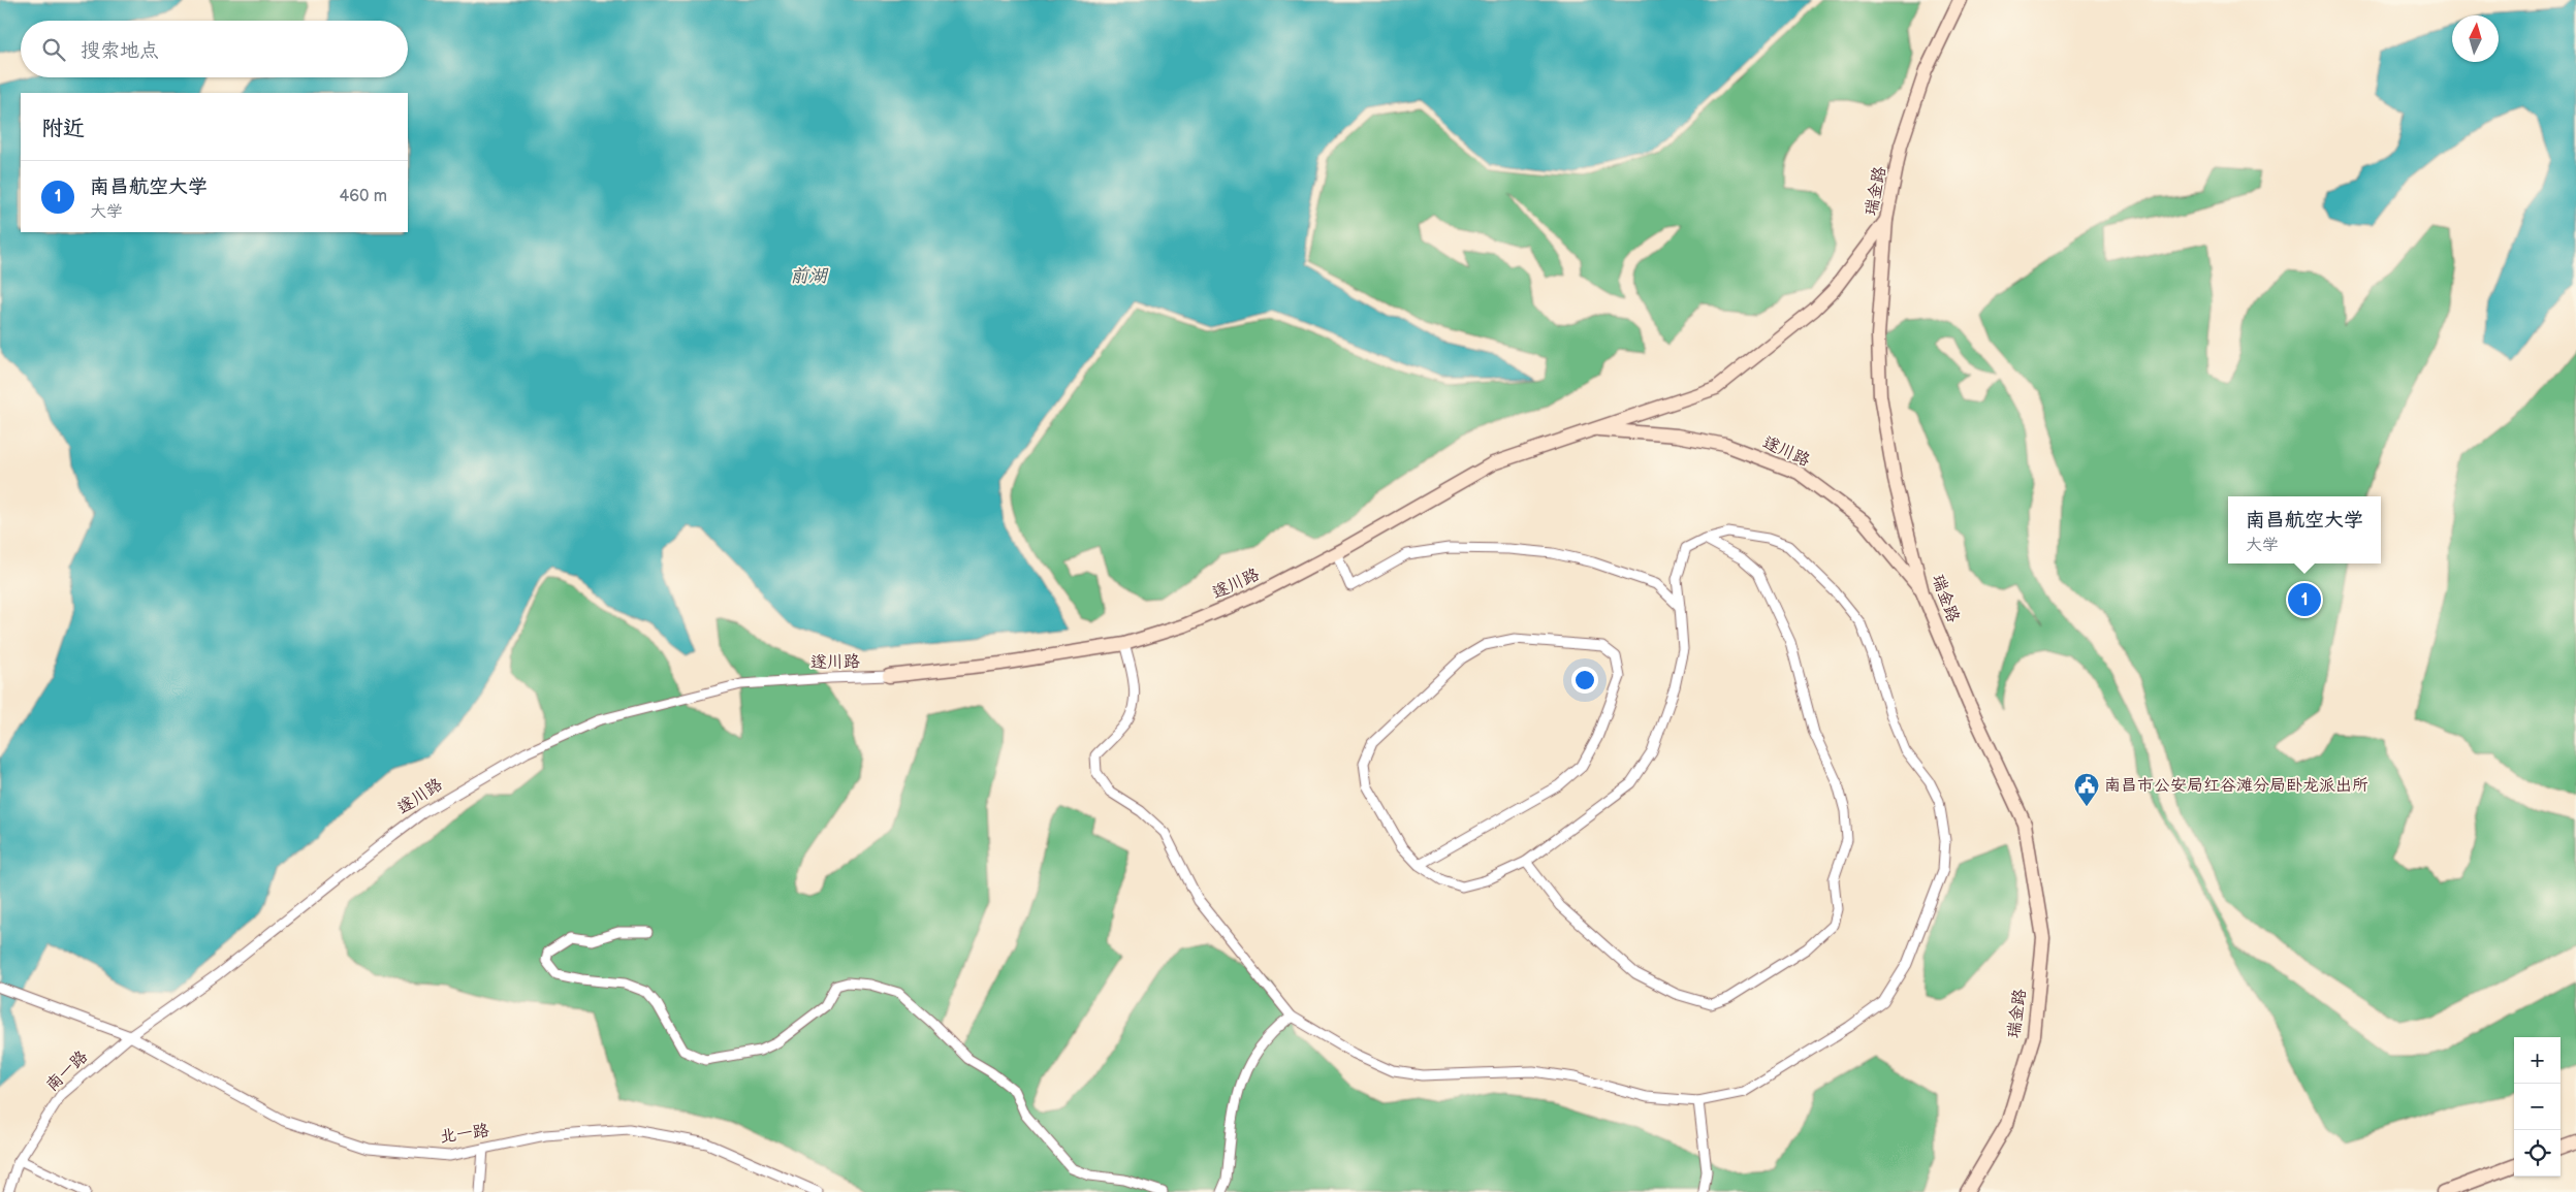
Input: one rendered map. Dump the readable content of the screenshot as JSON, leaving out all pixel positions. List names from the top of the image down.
{
  "streets": {
    "street": [
      "瑞金路",
      "遂川路",
      "南一路",
      "北一路"
    ]
  },
  "crossings": [
    ["瑞金路", "遂川路"],
    ["遂川路", "南一路"],
    ["遂川路", "北一路"],
    ["南一路", "北一路"]
  ],
  "water": ["前湖"],
  "places": {
    "public building": ["南昌市公安局红谷滩分局卧龙派出所"]
  },
  "north": "top",
  "page": {
    "search": "搜索地点",
    "heading": "附近",
    "list": [
      {
        "mark": "1",
        "name": "南昌航空大学",
        "note": "大学",
        "value": "460 m"
      }
    ],
    "popup": ["南昌航空大学", "大学"],
    "pins": "1",
    "map_buttons": ["+", "−"]
  }
}
